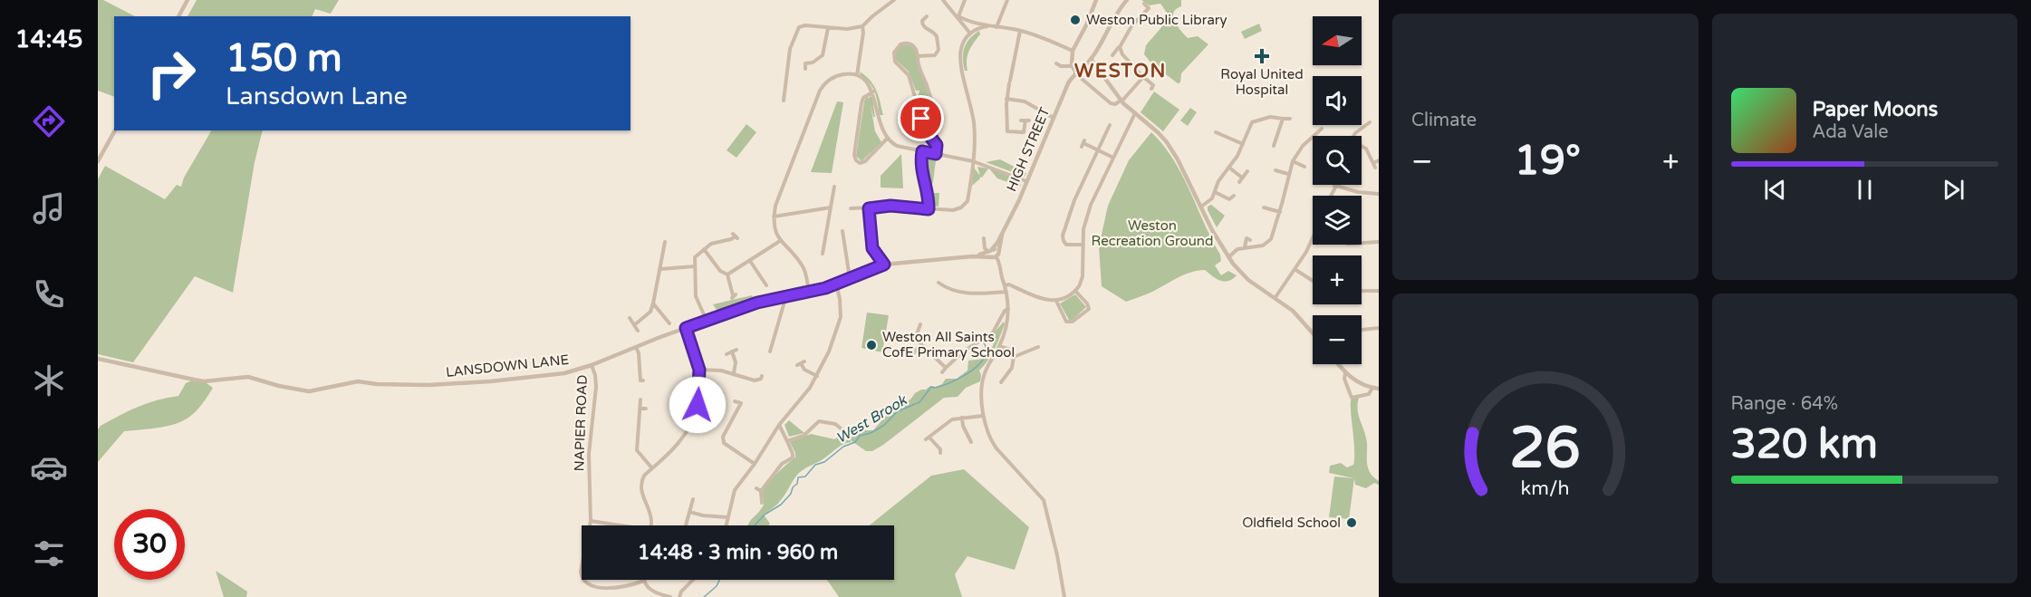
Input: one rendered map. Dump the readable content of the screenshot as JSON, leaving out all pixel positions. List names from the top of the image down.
{
  "streets": {
    "street": ["HIGH STREET", "LANSDOWN LANE", "NAPIER ROAD"]
  },
  "crossings": [
    ["HIGH STREET", "LANSDOWN LANE"],
    ["LANSDOWN LANE", "NAPIER ROAD"]
  ],
  "districts": ["WESTON"],
  "water": ["West Brook"],
  "parks": ["Weston Recreation Ground"],
  "places": {
    "other": ["Weston Public Library", "Weston All Saints CofE Primary School", "Oldfield School"],
    "health": ["Royal United Hospital"]
  },
  "north": "left",
  "page": {
    "tabs": "14:45",
    "tile": [
      "Climate",
      ["Range · 64%", "320 km"]
    ],
    "map_buttons": ["+", "−"],
    "turn": ["150 m", "Lansdown Lane"],
    "song": ["Paper Moons", "Ada Vale"],
    "heat": ["−", "19°", "+"],
    "limit": "30",
    "trip": "14:48 · 3 min · 960 m",
    "gauge": ["26", "km/h"]
  }
}
